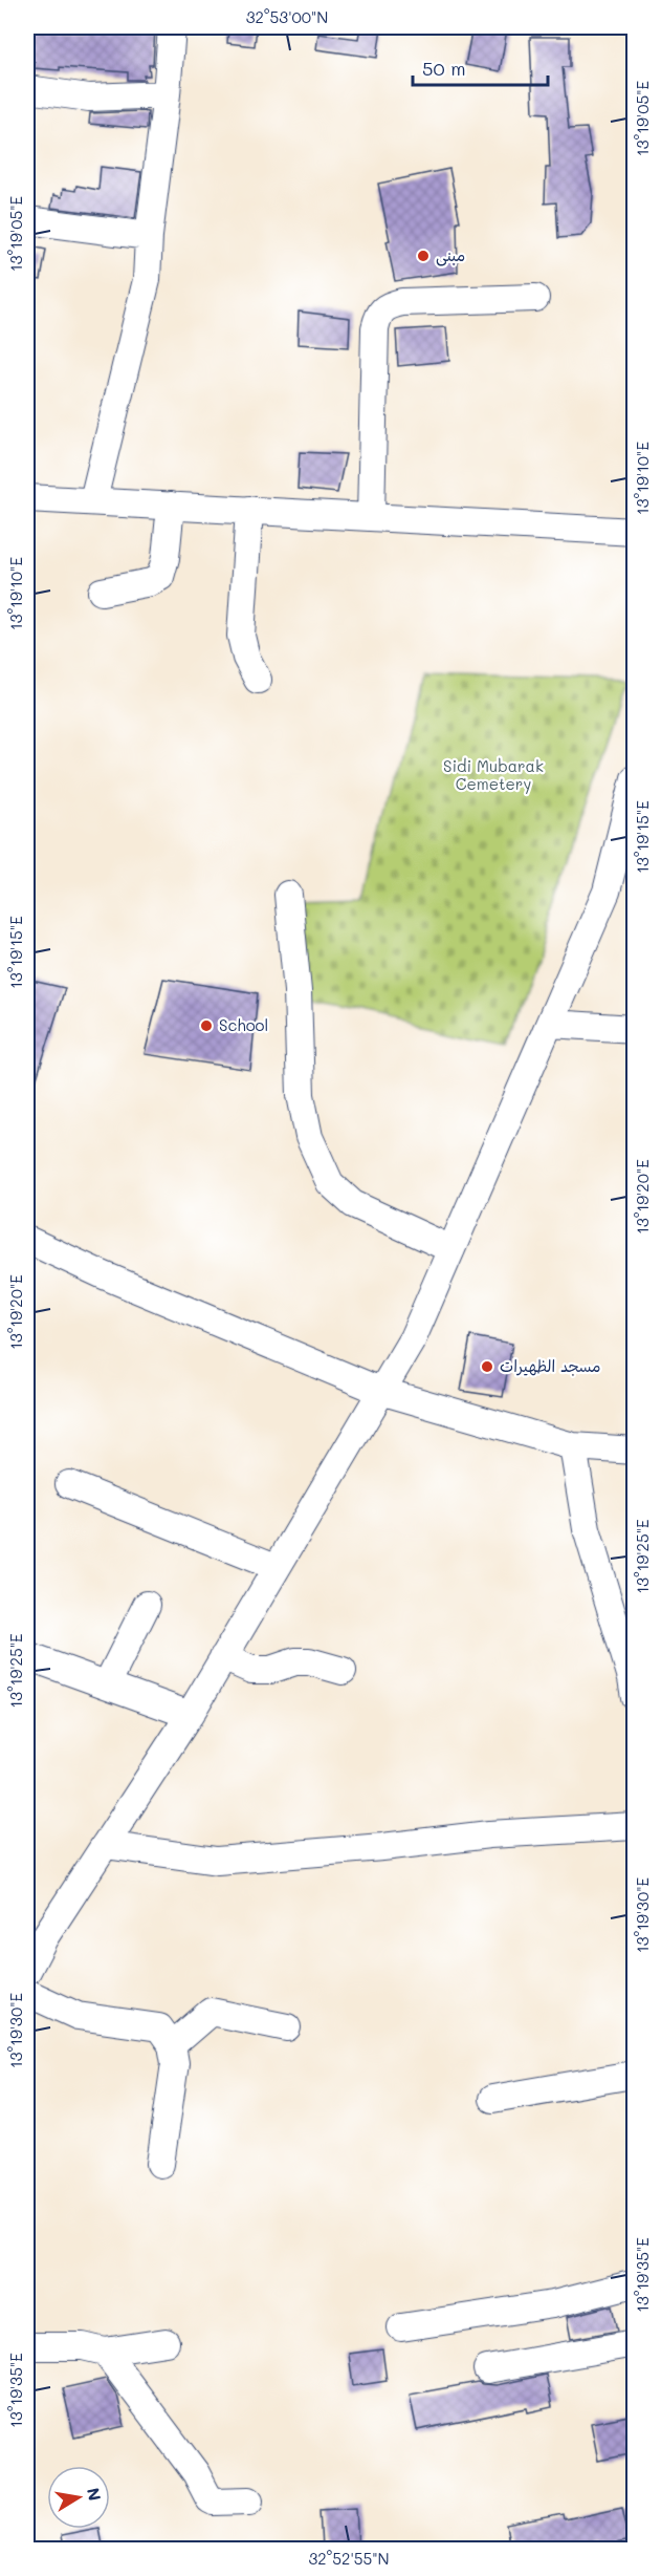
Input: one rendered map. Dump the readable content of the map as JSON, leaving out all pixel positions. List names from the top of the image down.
{
  "parks": ["Sidi Mubarak Cemetery"],
  "places": ["مبنى", "School", "مسجد الظهيرات"],
  "scale_bar": "50 m",
  "north": "right",
  "coordinates": [
    "32°53'00\"N",
    "13°19'05\"E",
    "13°19'10\"E",
    "13°19'15\"E",
    "13°19'20\"E",
    "13°19'25\"E",
    "13°19'30\"E",
    "13°19'35\"E",
    "32°52'55\"N"
  ]
}
